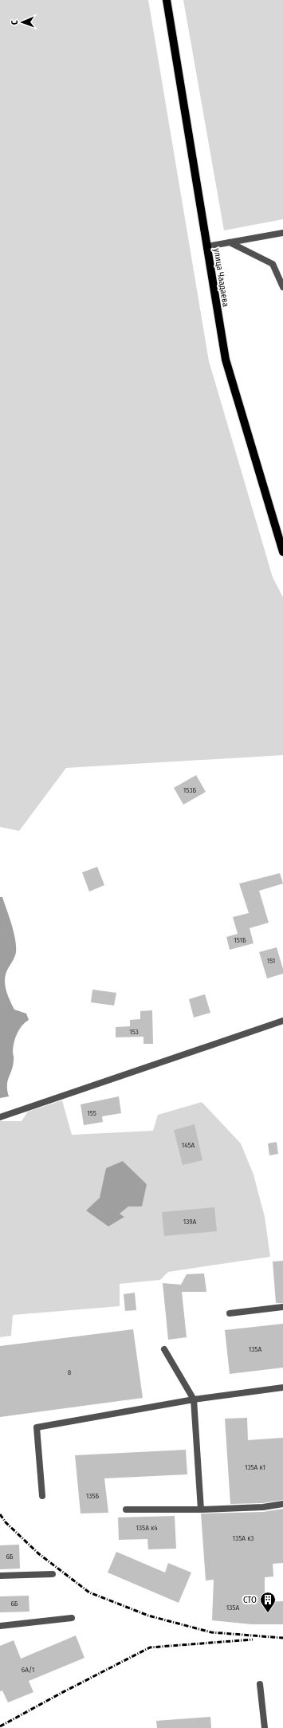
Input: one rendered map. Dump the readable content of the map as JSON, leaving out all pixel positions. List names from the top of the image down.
{
  "streets": {
    "main road": ["улица Чаадаева"]
  },
  "places": {
    "building": ["СТО"]
  },
  "house_numbers": [
    "153Б",
    "151Б",
    "151",
    "153",
    "155",
    "145А",
    "139А",
    "135А",
    "8",
    "135А к1",
    "135Б",
    "135А к4",
    "135А к3",
    "6Б",
    "6Б",
    "135А",
    "6А/1"
  ],
  "north": "left"
}
